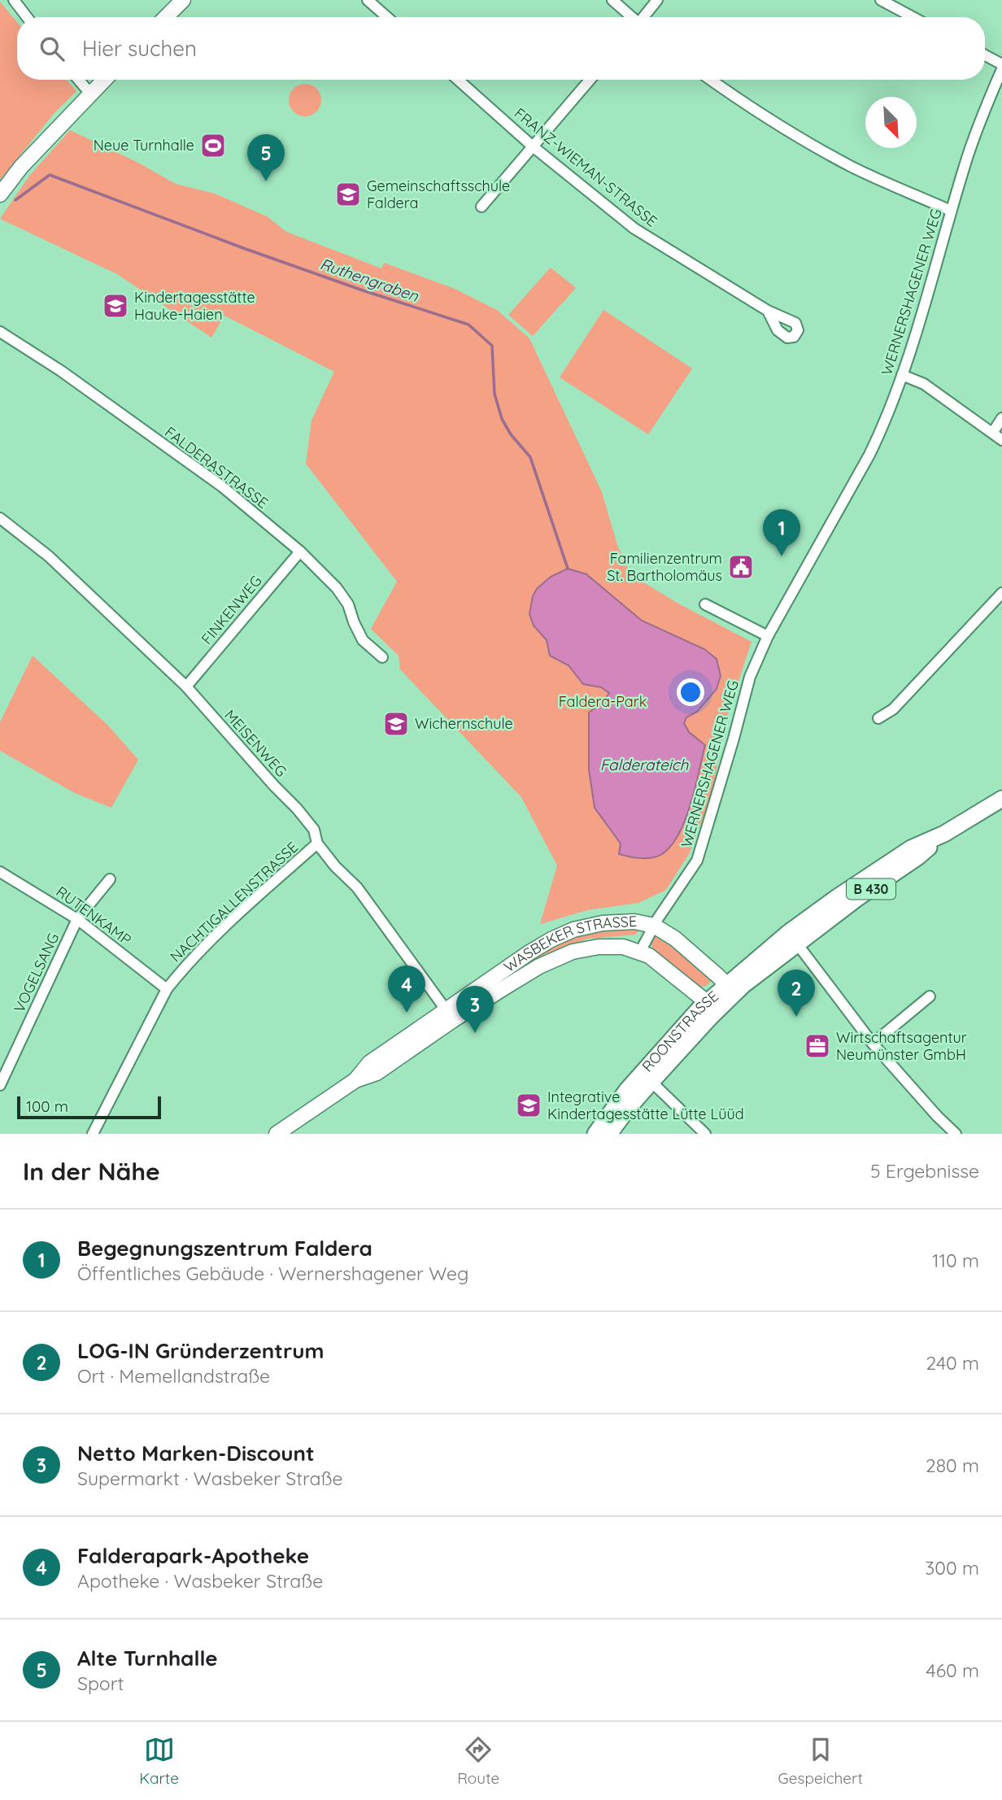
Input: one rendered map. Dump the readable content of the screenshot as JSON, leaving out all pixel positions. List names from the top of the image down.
{
  "streets": {
    "main road": ["B 430", "ROONSTRASSE"],
    "street": [
      "FRANZ-WIEMAN-STRASSE",
      "WERNERSHAGENER WEG",
      "FALDERASTRASSE",
      "FINKENWEG",
      "MEISENWEG",
      "NACHTIGALLENSTRASSE",
      "RUTENKAMP",
      "WASBEKER STRASSE",
      "VOGELSANG"
    ]
  },
  "crossings": [
    ["WERNERSHAGENER WEG", "WASBEKER STRASSE"],
    ["FALDERASTRASSE", "FINKENWEG"],
    ["FINKENWEG", "MEISENWEG"],
    ["MEISENWEG", "NACHTIGALLENSTRASSE"],
    ["MEISENWEG", "WASBEKER STRASSE"],
    ["B 430", "WASBEKER STRASSE"],
    ["B 430", "ROONSTRASSE"],
    ["NACHTIGALLENSTRASSE", "RUTENKAMP"],
    ["RUTENKAMP", "VOGELSANG"],
    ["WASBEKER STRASSE", "ROONSTRASSE"]
  ],
  "water": ["Ruthengraben", "Falderateich"],
  "parks": ["Faldera-Park"],
  "places": {
    "sports": ["Neue Turnhalle"],
    "school or university": [
      "Gemeinschaftsschule Faldera",
      "Kindertagesstätte Hauke-Haien",
      "Wichernschule",
      "Integrative Kindertagesstätte Lütte Lüüd"
    ],
    "public building": ["Familienzentrum St. Bartholomäus"],
    "office": ["Wirtschaftsagentur Neumünster GmbH"]
  },
  "scale_bar": "100 m",
  "north": "bottom right",
  "page": {
    "search": "Hier suchen",
    "pins": [
      "5",
      "1",
      "4",
      "2",
      "3"
    ],
    "scale": "100 m",
    "heading": ["In der Nähe", "5 Ergebnisse"],
    "list": [
      {
        "mark": "1",
        "name": "Begegnungszentrum Faldera",
        "note": "Öffentliches Gebäude · Wernershagener Weg",
        "value": "110 m"
      },
      {
        "mark": "2",
        "name": "LOG-IN Gründerzentrum",
        "note": "Ort · Memellandstraße",
        "value": "240 m"
      },
      {
        "mark": "3",
        "name": "Netto Marken-Discount",
        "note": "Supermarkt · Wasbeker Straße",
        "value": "280 m"
      },
      {
        "mark": "4",
        "name": "Falderapark-Apotheke",
        "note": "Apotheke · Wasbeker Straße",
        "value": "300 m"
      },
      {
        "mark": "5",
        "name": "Alte Turnhalle",
        "note": "Sport",
        "value": "460 m"
      }
    ],
    "nav": ["Karte", "Route", "Gespeichert"]
  }
}
